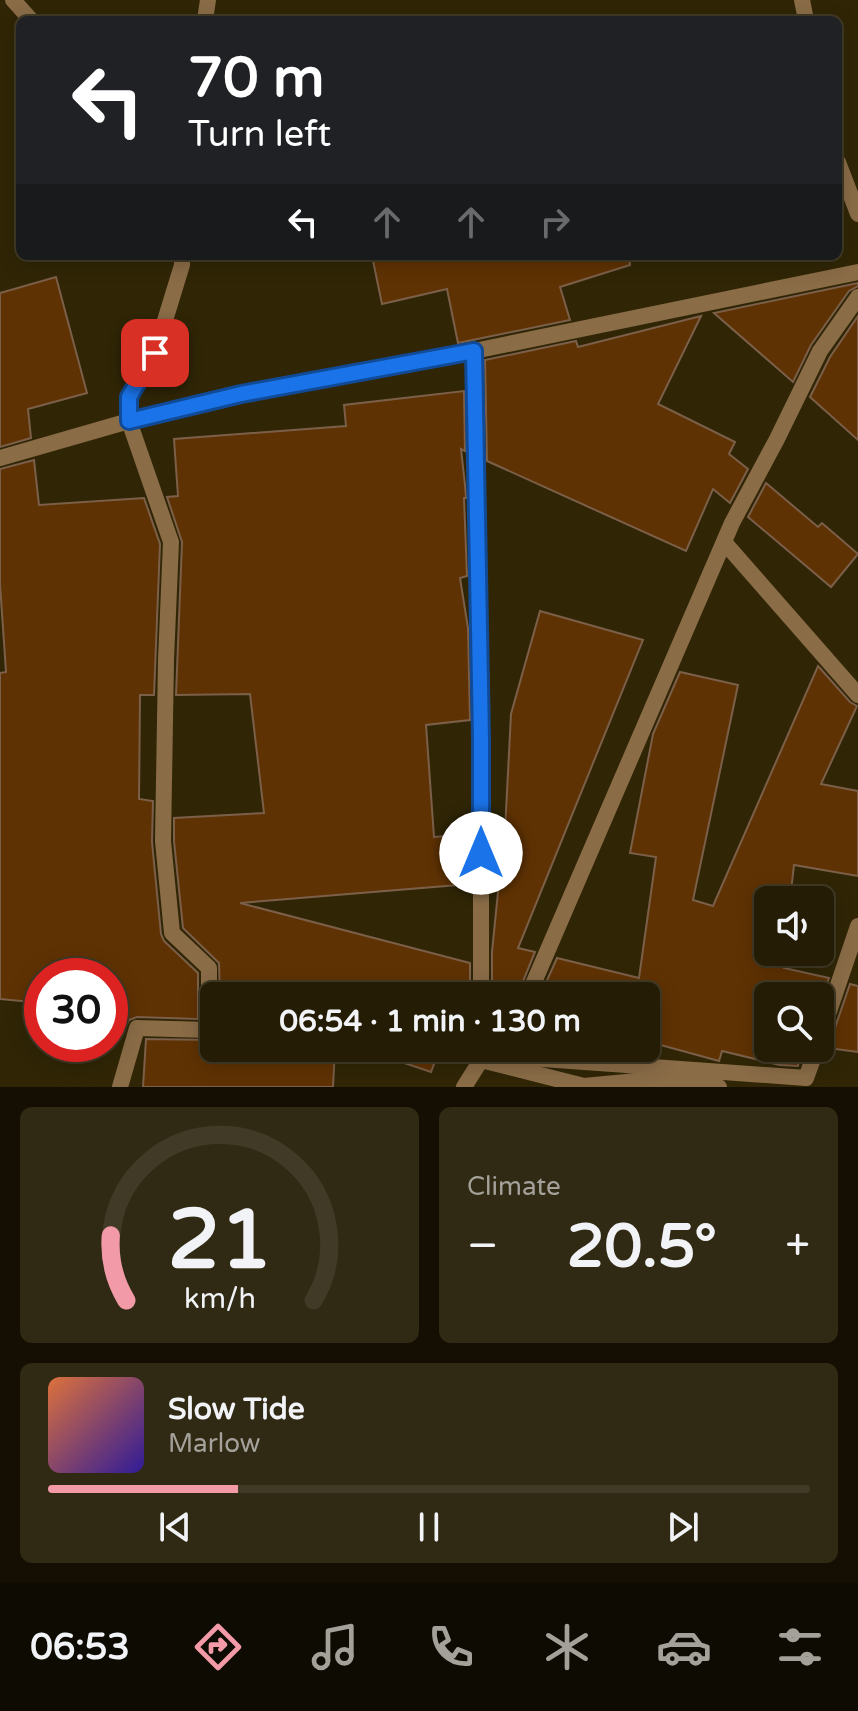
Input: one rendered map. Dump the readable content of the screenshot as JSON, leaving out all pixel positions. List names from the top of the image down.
{
  "page": {
    "turn": ["70 m", "Turn left"],
    "limit": "30",
    "trip": "06:54 · 1 min · 130 m",
    "tile": "Climate",
    "heat": ["−", "20.5°", "+"],
    "song": ["Slow Tide", "Marlow"],
    "tabs": "06:53",
    "gauge": ["21", "km/h"]
  }
}
